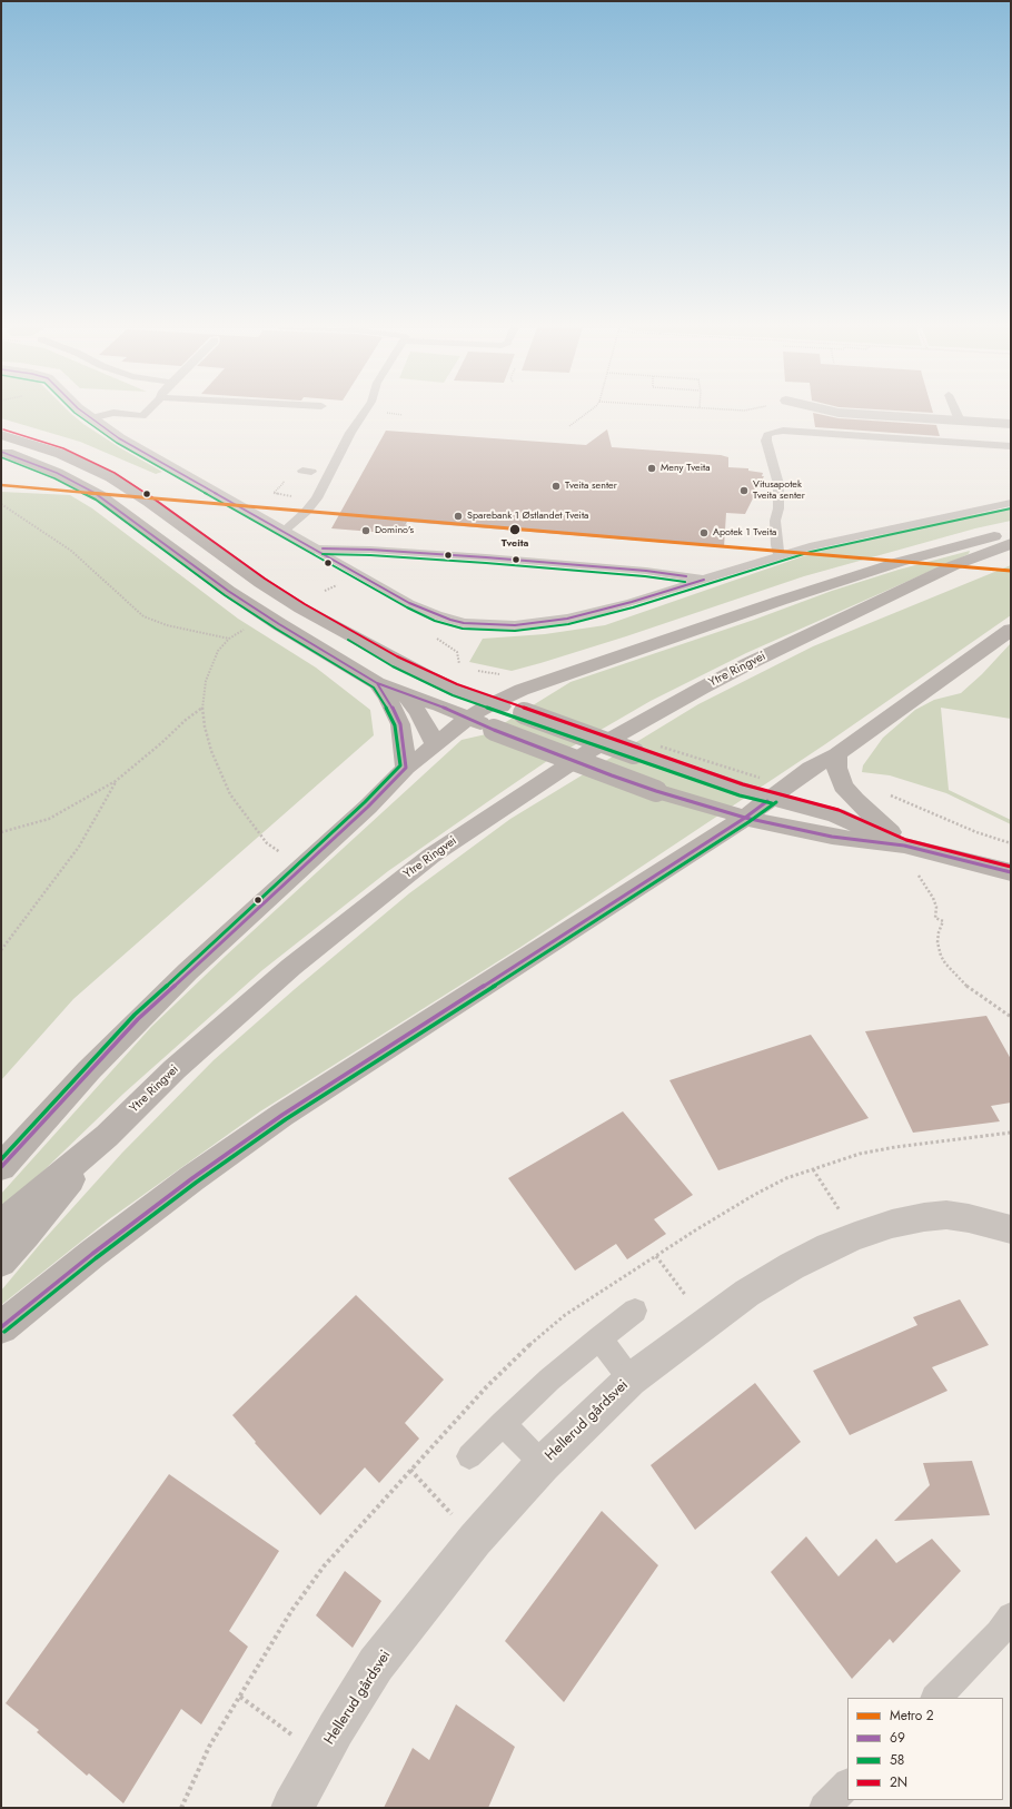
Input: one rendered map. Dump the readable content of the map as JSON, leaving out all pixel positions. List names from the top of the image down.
{
  "streets": {
    "main road": ["Ytre Ringvei"],
    "street": ["Hellerud gårdsvei"]
  },
  "places": [
    "Meny Tveita",
    "Tveita senter",
    "Vitusapotek Tveita senter",
    "Sparebank 1 Østlandet Tveita",
    "Tveita",
    "Domino's",
    "Apotek 1 Tveita"
  ],
  "lines": [
    "transit line 69",
    "transit line 58",
    "transit line 2N",
    "metro line 2"
  ],
  "legend": [
    "Metro 2",
    "69",
    "58",
    "2N"
  ]
}
